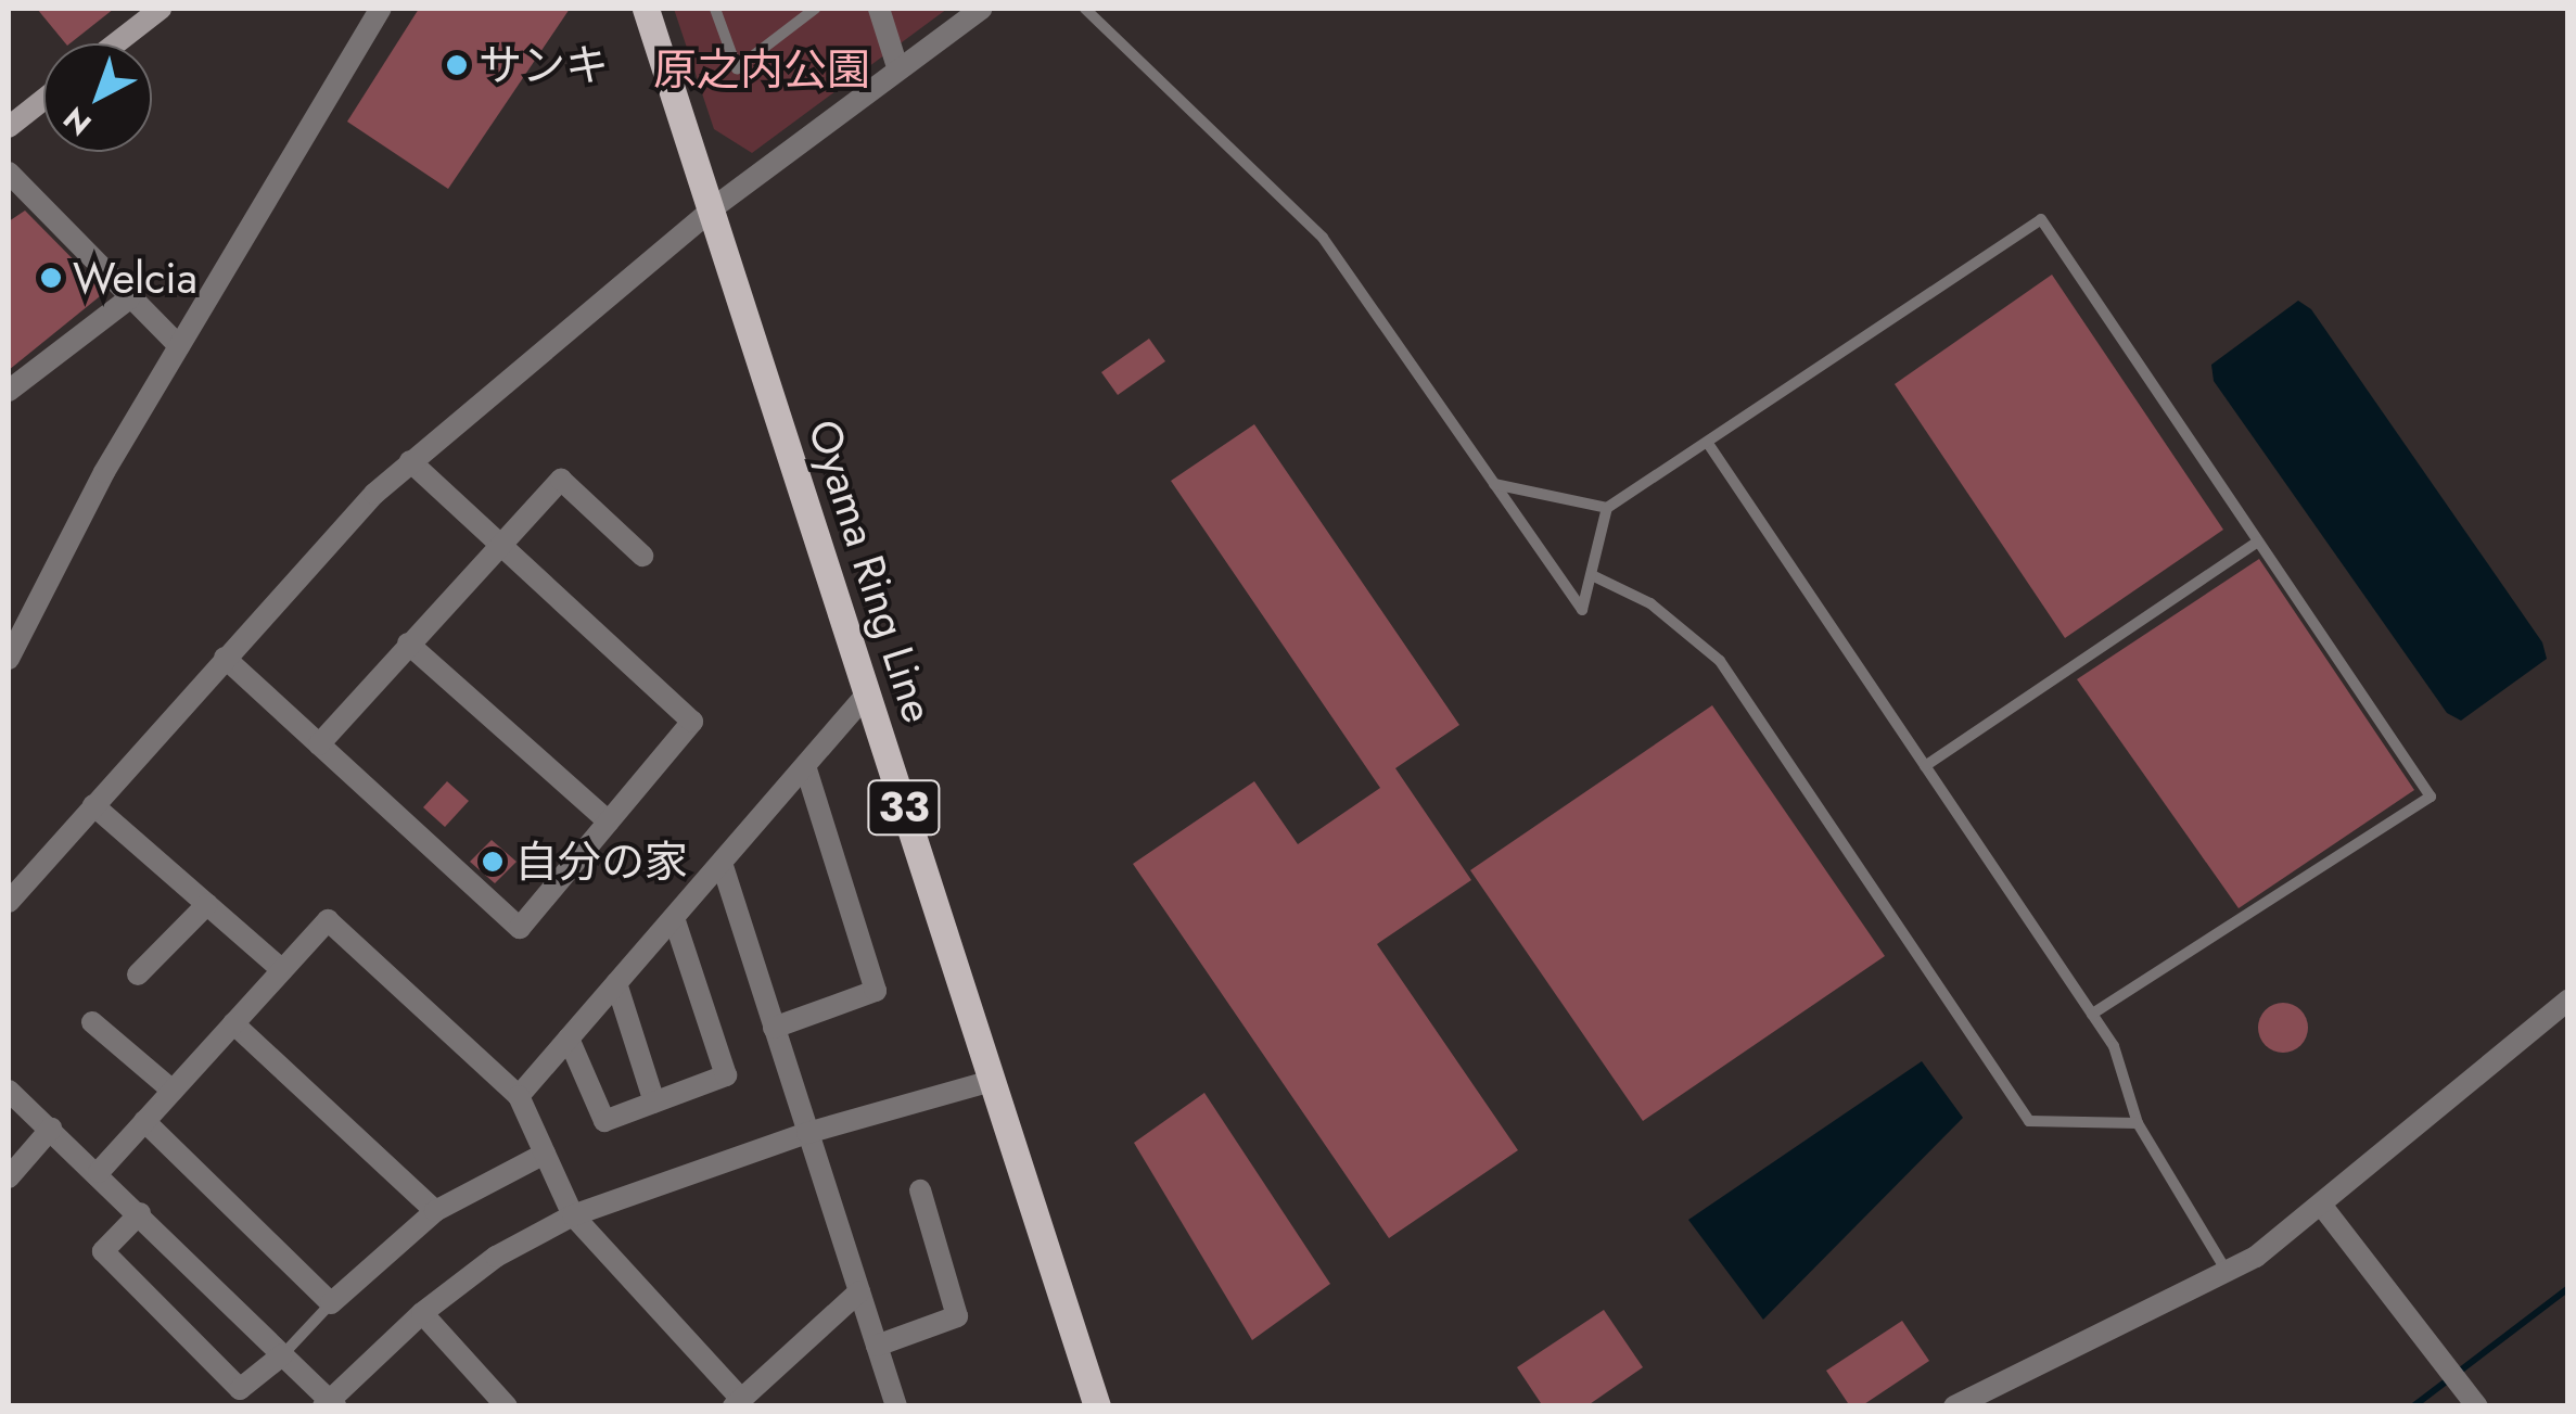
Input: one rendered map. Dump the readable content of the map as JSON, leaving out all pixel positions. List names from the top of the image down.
{
  "streets": {
    "main road": ["Oyama Ring Line", "33"]
  },
  "parks": ["原之内公園"],
  "places": ["サンキ", "Welcia", "自分の家"],
  "north": "bottom left"
}
